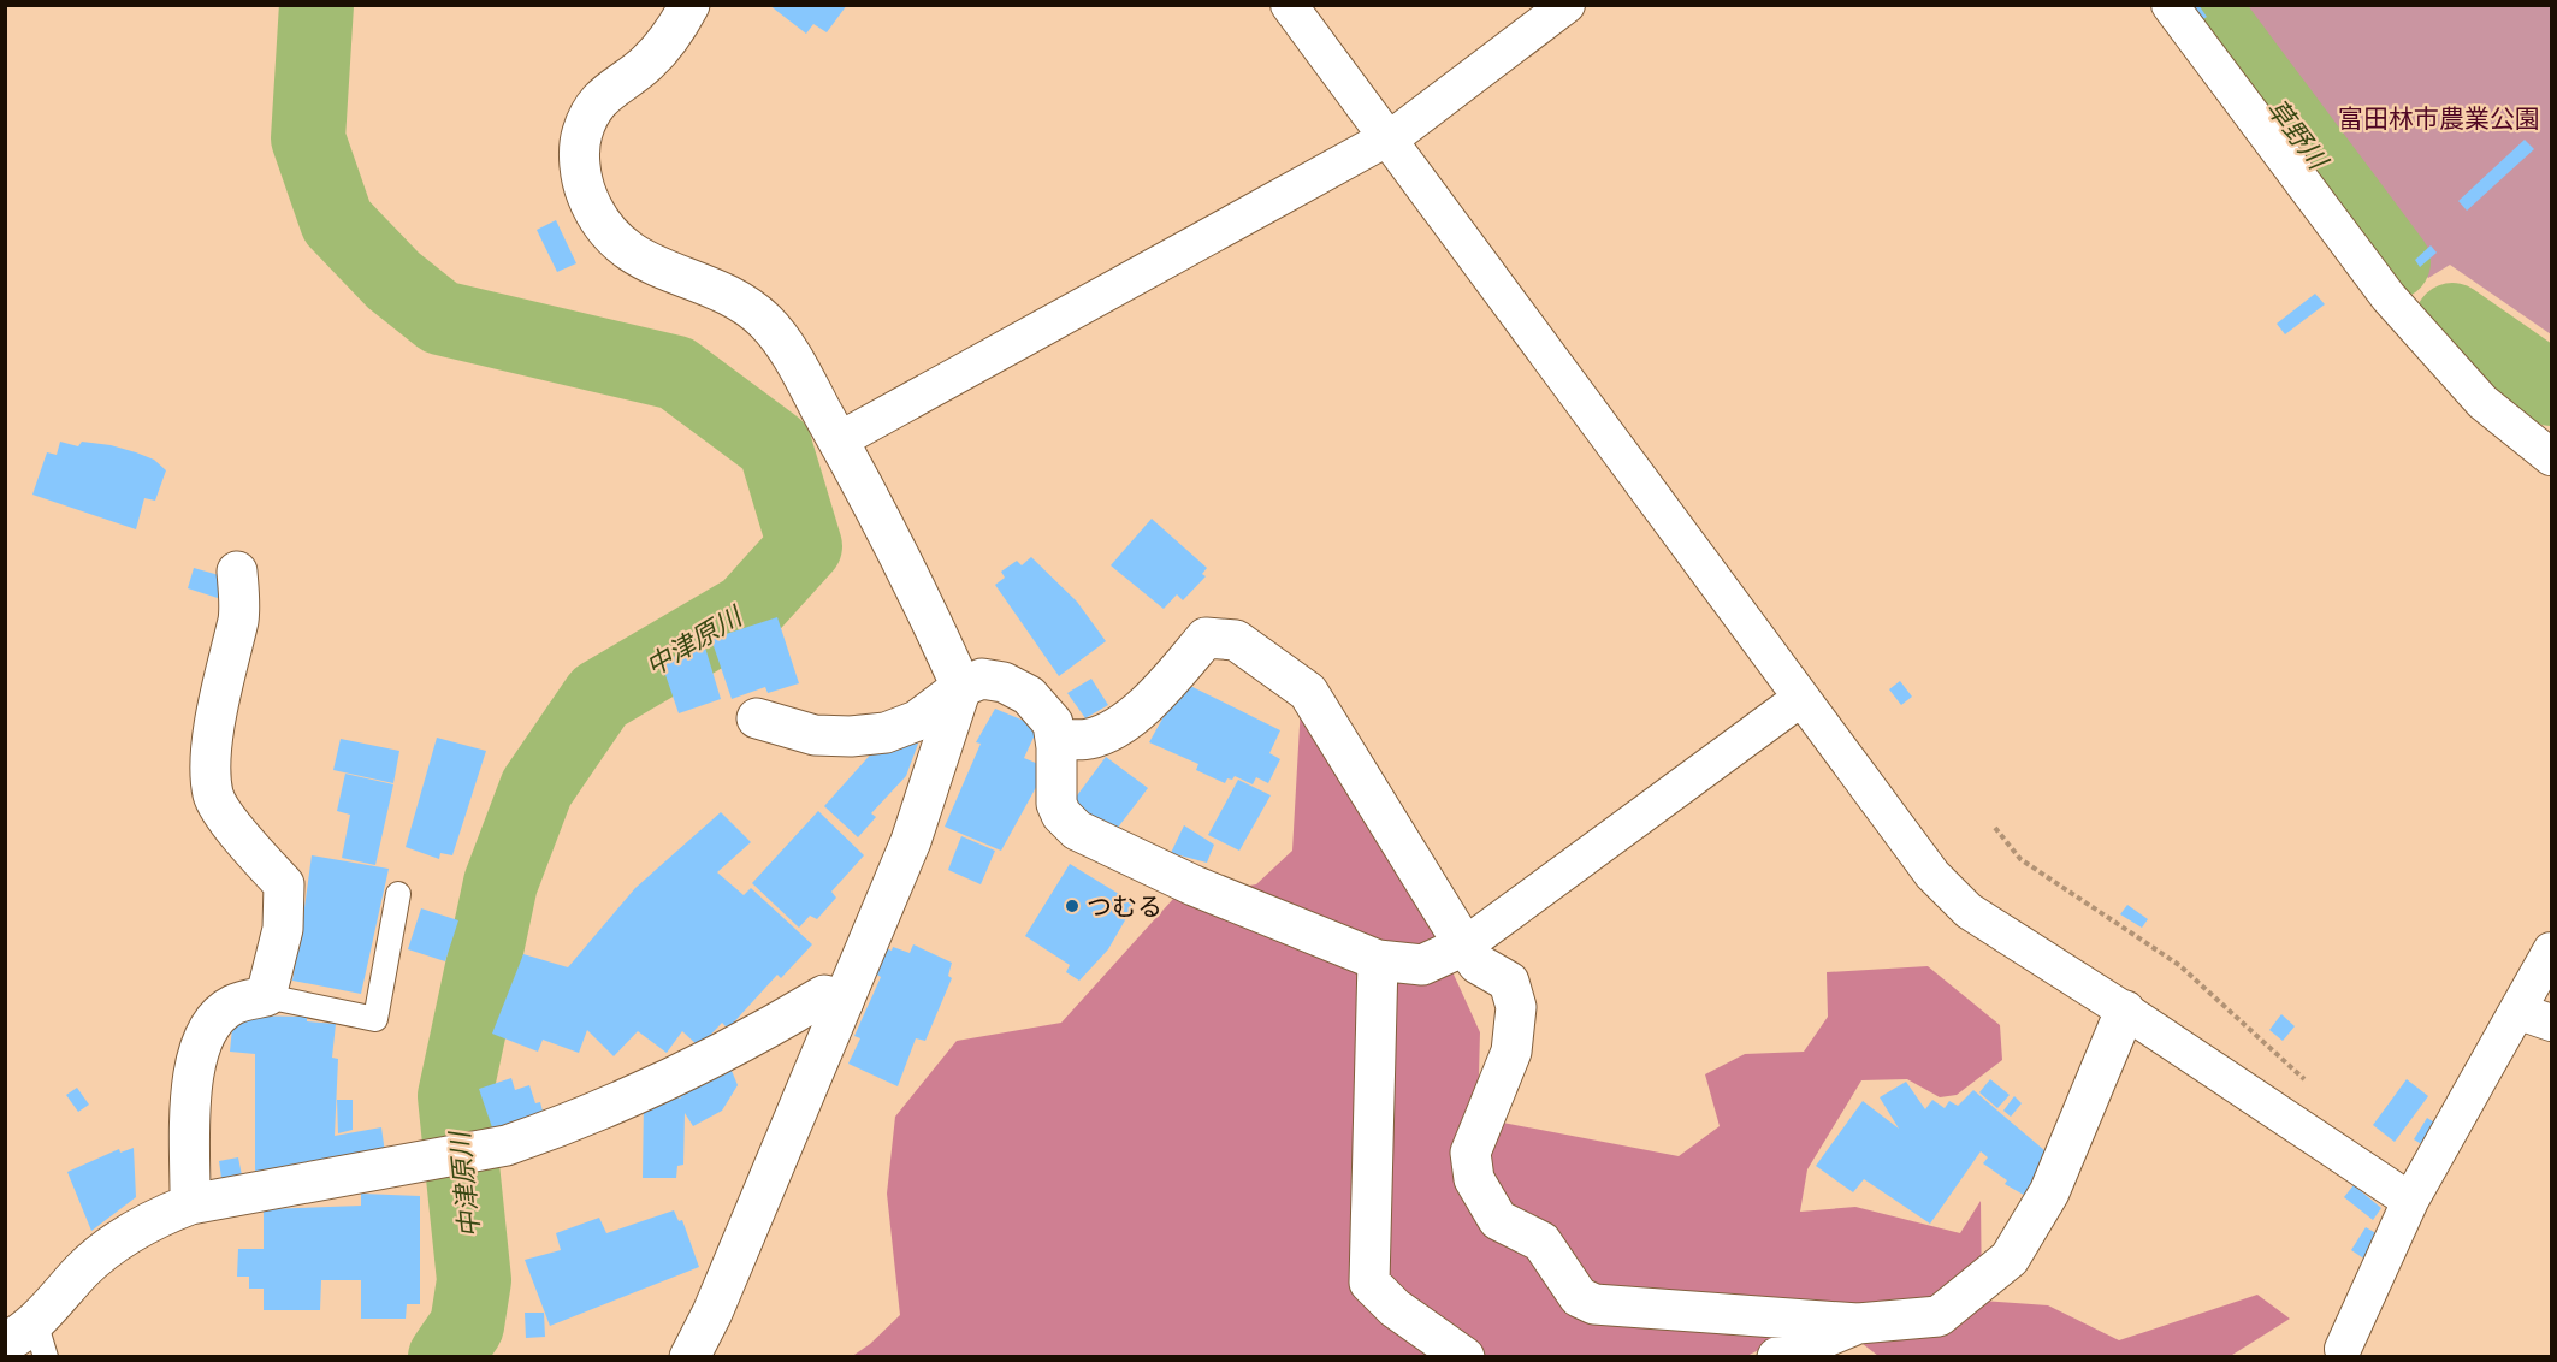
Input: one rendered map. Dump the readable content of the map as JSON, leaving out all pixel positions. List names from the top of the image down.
{
  "water": ["草野川", "中津原川"],
  "parks": ["富田林市農業公園"],
  "places": ["つむる"]
}
